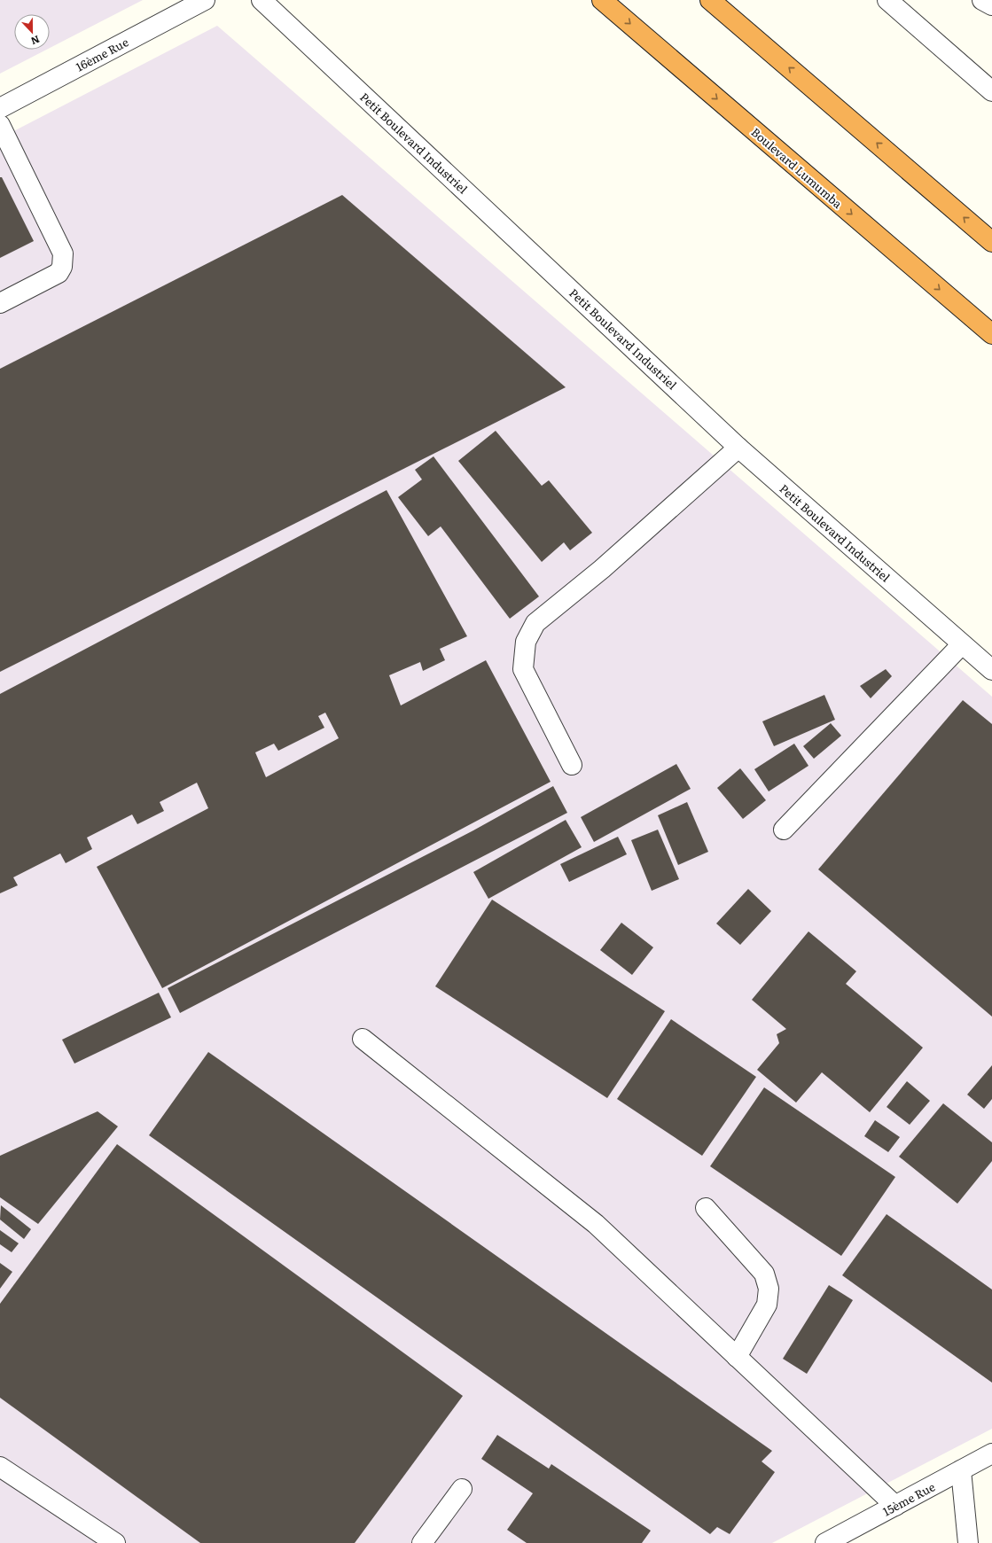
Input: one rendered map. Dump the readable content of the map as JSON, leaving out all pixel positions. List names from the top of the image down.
{
  "streets": {
    "highway": ["Boulevard Lumumba"],
    "street": ["16ème Rue", "Petit Boulevard Industriel", "15ème Rue"]
  },
  "north": "bottom"
}
